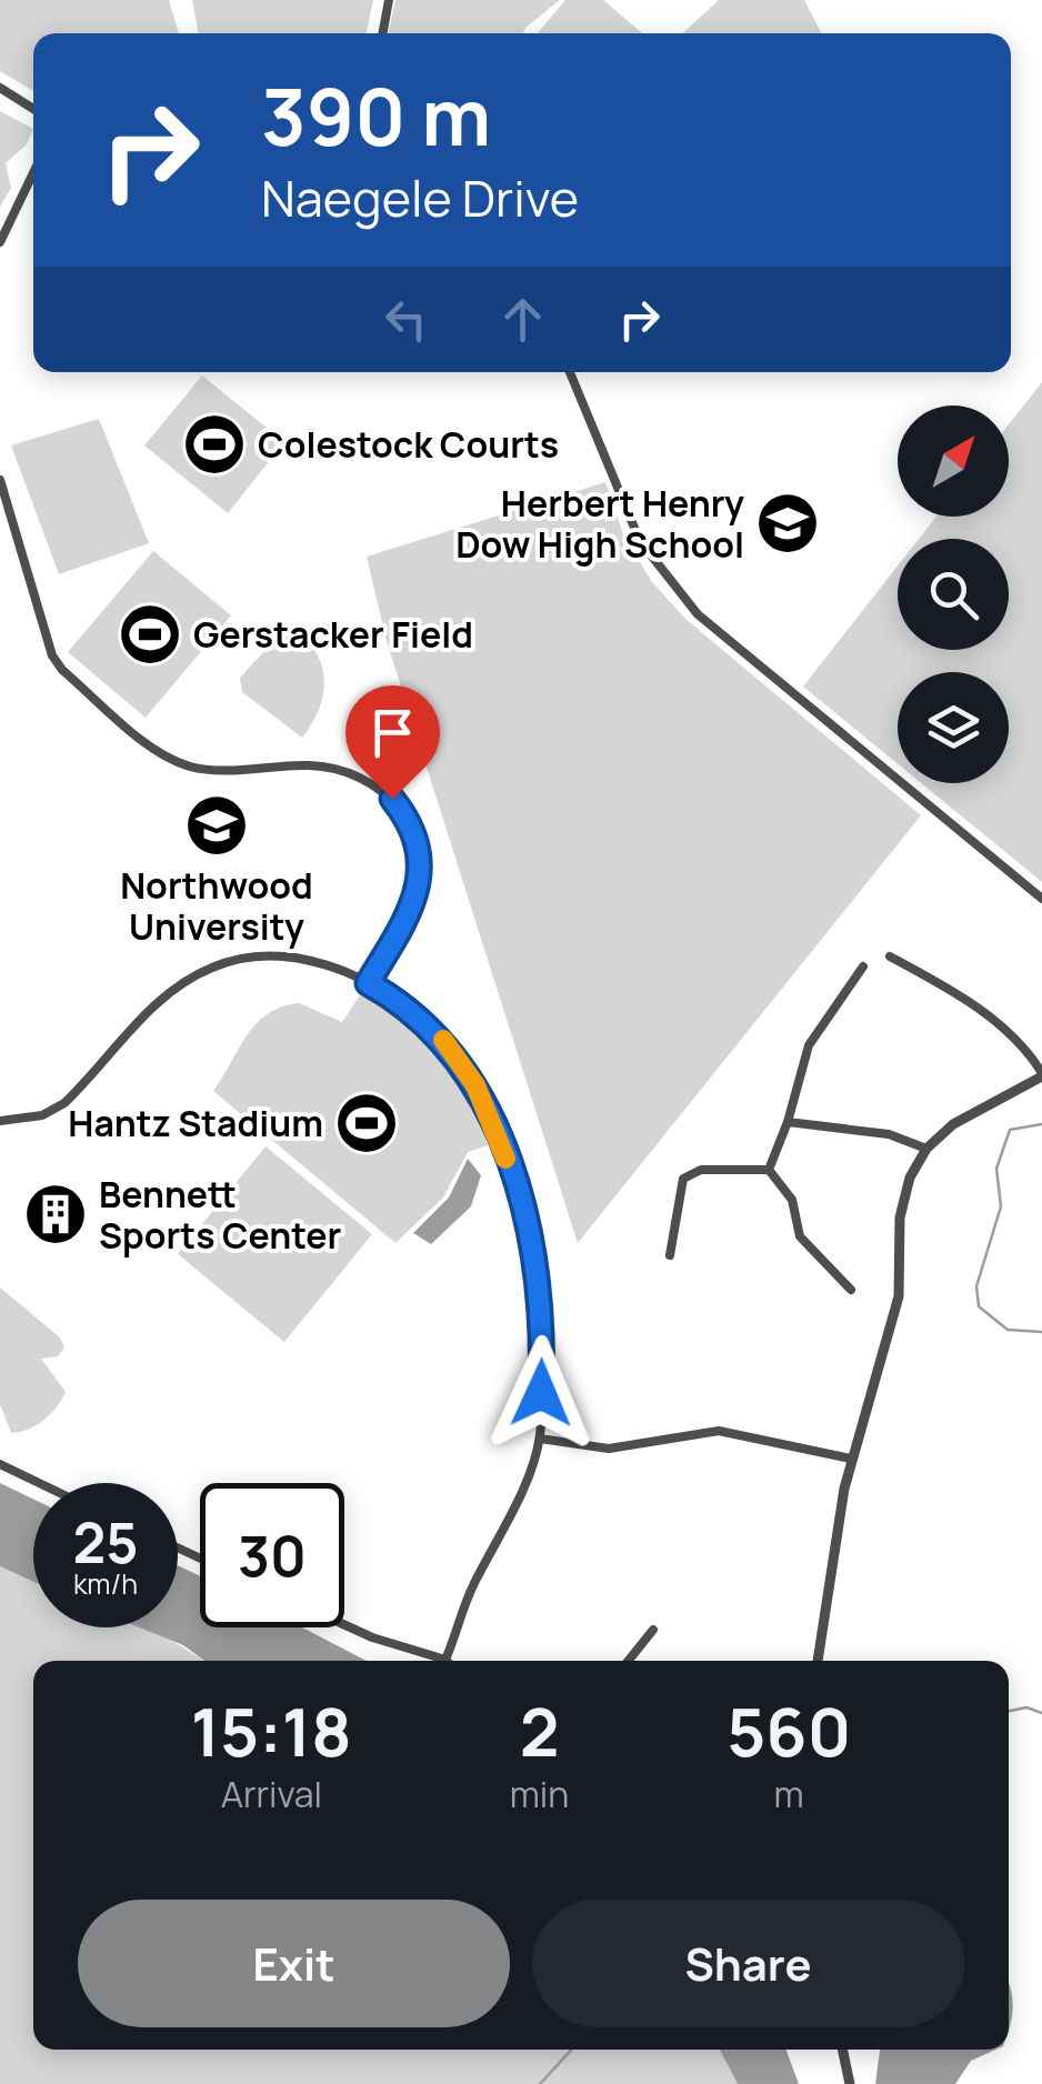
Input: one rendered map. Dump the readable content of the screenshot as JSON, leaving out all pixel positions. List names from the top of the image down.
{
  "places": {
    "sports": ["Colestock Courts", "Gerstacker Field", "Hantz Stadium"],
    "school or university": ["Herbert Henry Dow High School", "Northwood University"],
    "building": ["Bennett Sports Center"]
  },
  "north": "top right",
  "page": {
    "turn": ["390 m", "Naegele Drive"],
    "speed": "25 km/h",
    "limit": "30",
    "eta": [
      "15:18",
      "Arrival",
      "2",
      "min",
      "560",
      "m"
    ],
    "buttons": ["Exit", "Share"]
  }
}
